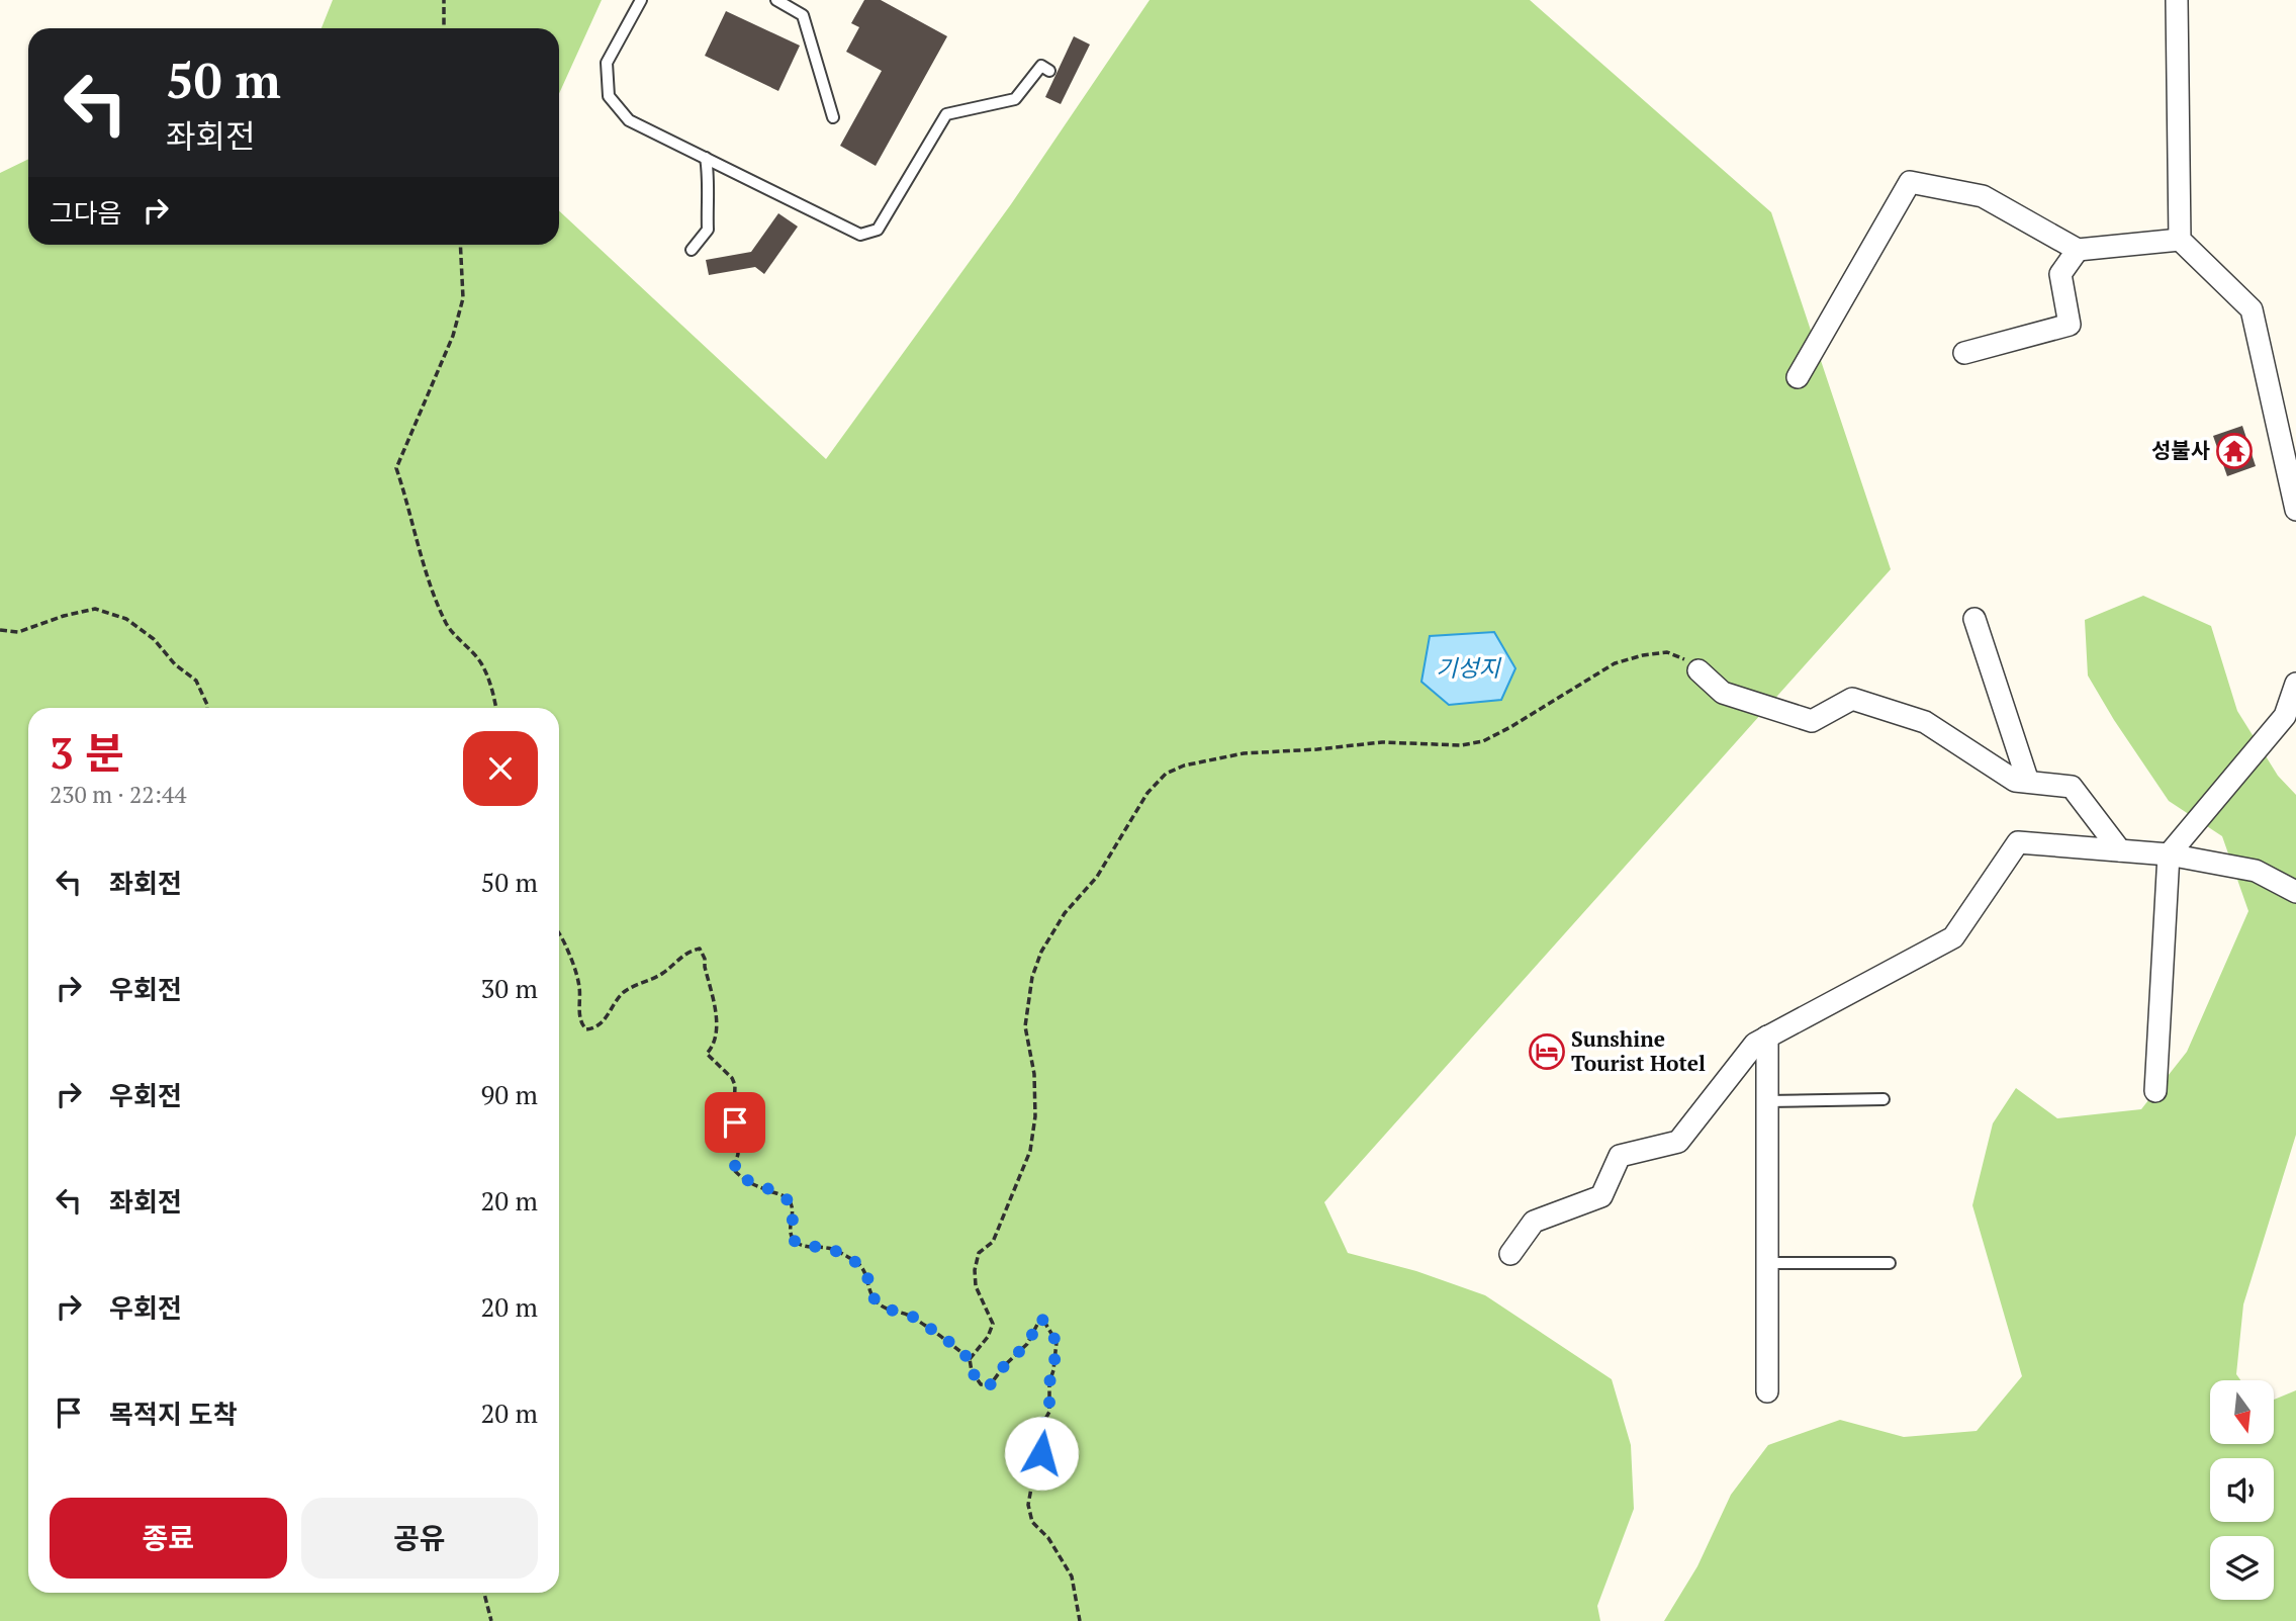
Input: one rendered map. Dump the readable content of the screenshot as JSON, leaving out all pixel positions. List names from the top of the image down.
{
  "water": ["기성지"],
  "places": {
    "temple": ["성불사"],
    "hotel": ["Sunshine Tourist Hotel"]
  },
  "north": "bottom",
  "page": {
    "turn": ["50 m", "좌회전"],
    "then": "그다음",
    "heading": ["3 분", "230 m · 22:44"],
    "list": [
      {
        "name": "좌회전",
        "value": "50 m"
      },
      {
        "name": "우회전",
        "value": "30 m"
      },
      {
        "name": "우회전",
        "value": "90 m"
      },
      {
        "name": "좌회전",
        "value": "20 m"
      },
      {
        "name": "우회전",
        "value": "20 m"
      },
      {
        "name": "목적지 도착",
        "value": "20 m"
      }
    ],
    "buttons": ["종료", "공유"]
  }
}
